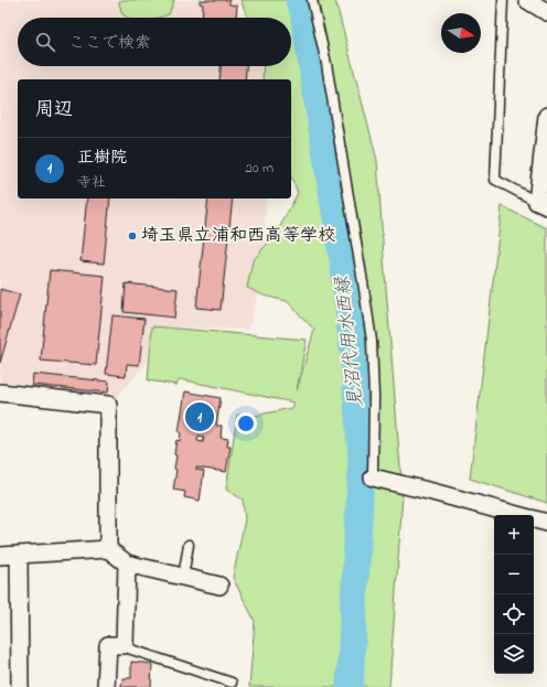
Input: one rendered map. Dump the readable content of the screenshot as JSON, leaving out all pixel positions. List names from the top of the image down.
{
  "water": ["見沼代用水西縁"],
  "places": ["埼玉県立浦和西高等学校"],
  "north": "right",
  "page": {
    "search": "ここで検索",
    "heading": "周辺",
    "list": [
      {
        "mark": "1",
        "name": "正樹院",
        "note": "寺社",
        "value": "20 m"
      }
    ],
    "pins": "1",
    "map_buttons": ["+", "−"]
  }
}
